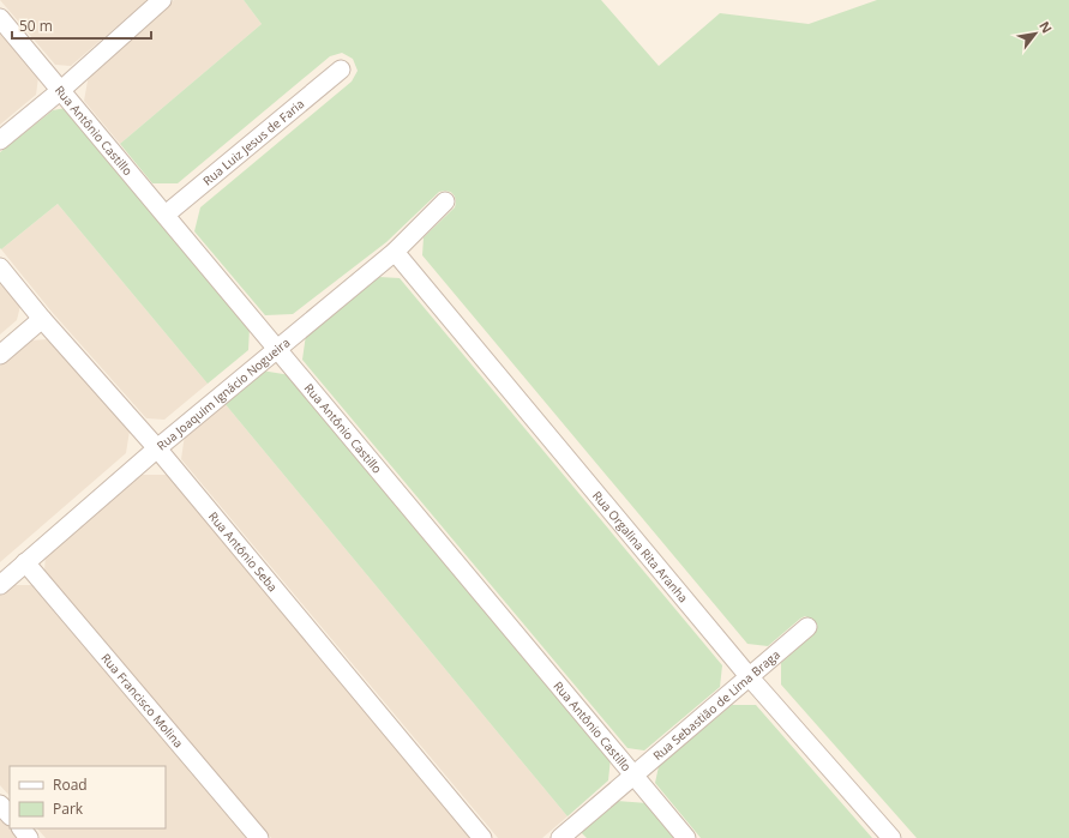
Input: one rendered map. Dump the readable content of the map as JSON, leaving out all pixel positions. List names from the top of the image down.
{
  "streets": {
    "street": [
      "Rua Antônio Castillo",
      "Rua Luiz Jesus de Faria",
      "Rua Joaquim Ignácio Nogueira",
      "Rua Orgalina Rita Aranha",
      "Rua Antônio Seba",
      "Rua Francisco Molina",
      "Rua Sebastião de Lima Braga"
    ]
  },
  "crossings": [
    ["Rua Antônio Castillo", "Rua Luiz Jesus de Faria"],
    ["Rua Antônio Castillo", "Rua Joaquim Ignácio Nogueira"],
    ["Rua Antônio Castillo", "Rua Sebastião de Lima Braga"],
    ["Rua Joaquim Ignácio Nogueira", "Rua Orgalina Rita Aranha"],
    ["Rua Joaquim Ignácio Nogueira", "Rua Antônio Seba"],
    ["Rua Joaquim Ignácio Nogueira", "Rua Francisco Molina"],
    ["Rua Orgalina Rita Aranha", "Rua Sebastião de Lima Braga"]
  ],
  "legend": ["Road", "Park"],
  "scale_bar": "50 m",
  "north": "top right"
}
